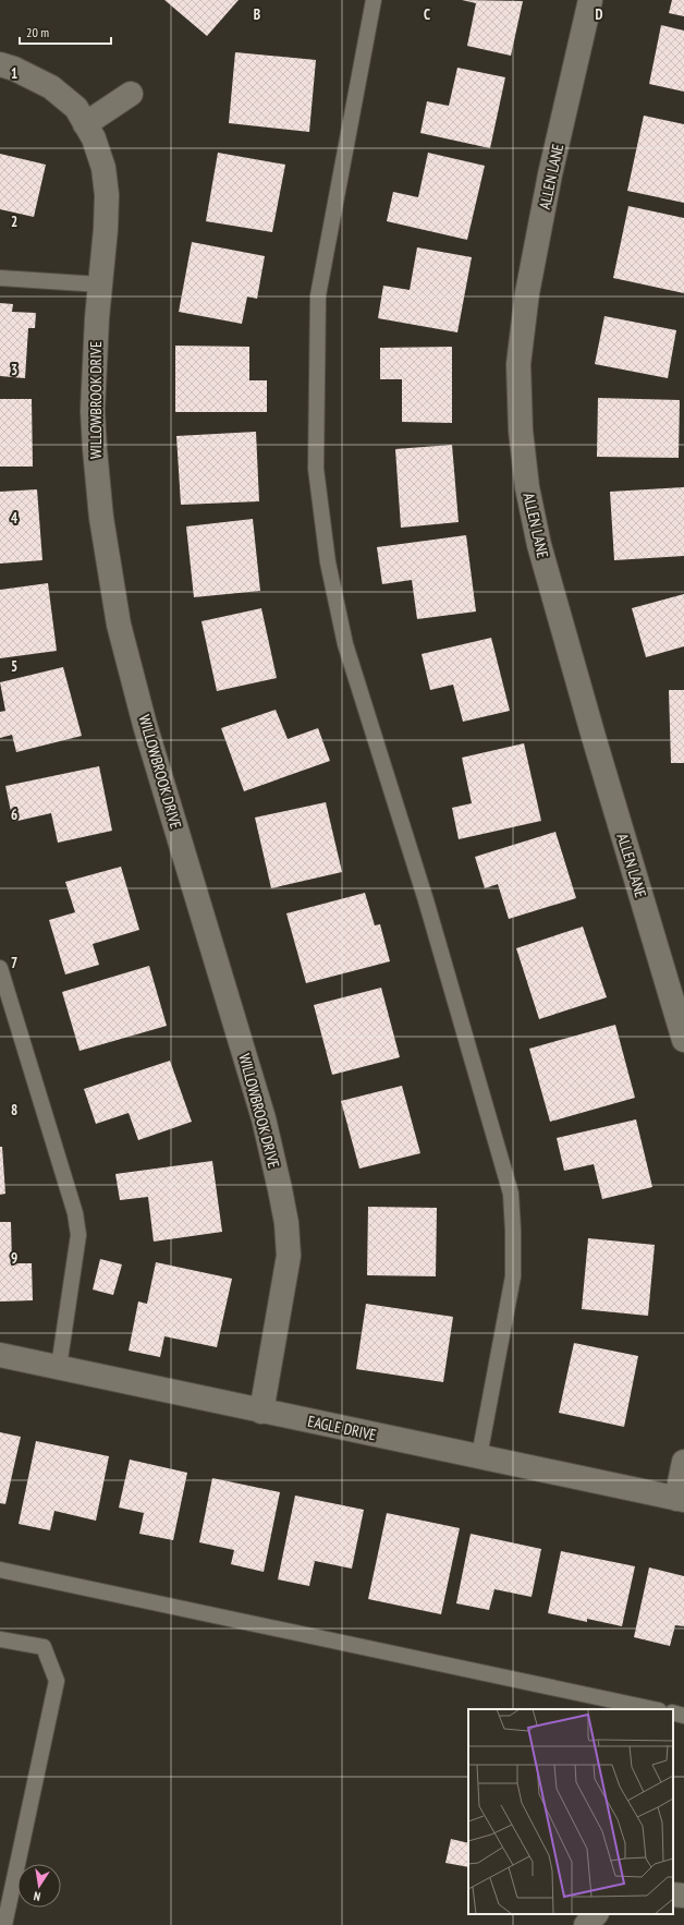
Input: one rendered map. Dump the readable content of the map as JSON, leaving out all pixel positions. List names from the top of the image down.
{
  "streets": {
    "street": ["ALLEN LANE", "WILLOWBROOK DRIVE", "EAGLE DRIVE"]
  },
  "crossings": [
    ["WILLOWBROOK DRIVE", "EAGLE DRIVE"]
  ],
  "scale_bar": "20 m",
  "north": "bottom",
  "grid": {
    "columns": ["B", "C", "D"],
    "rows": [
      "1",
      "2",
      "3",
      "4",
      "5",
      "6",
      "7",
      "8",
      "9"
    ]
  }
}
